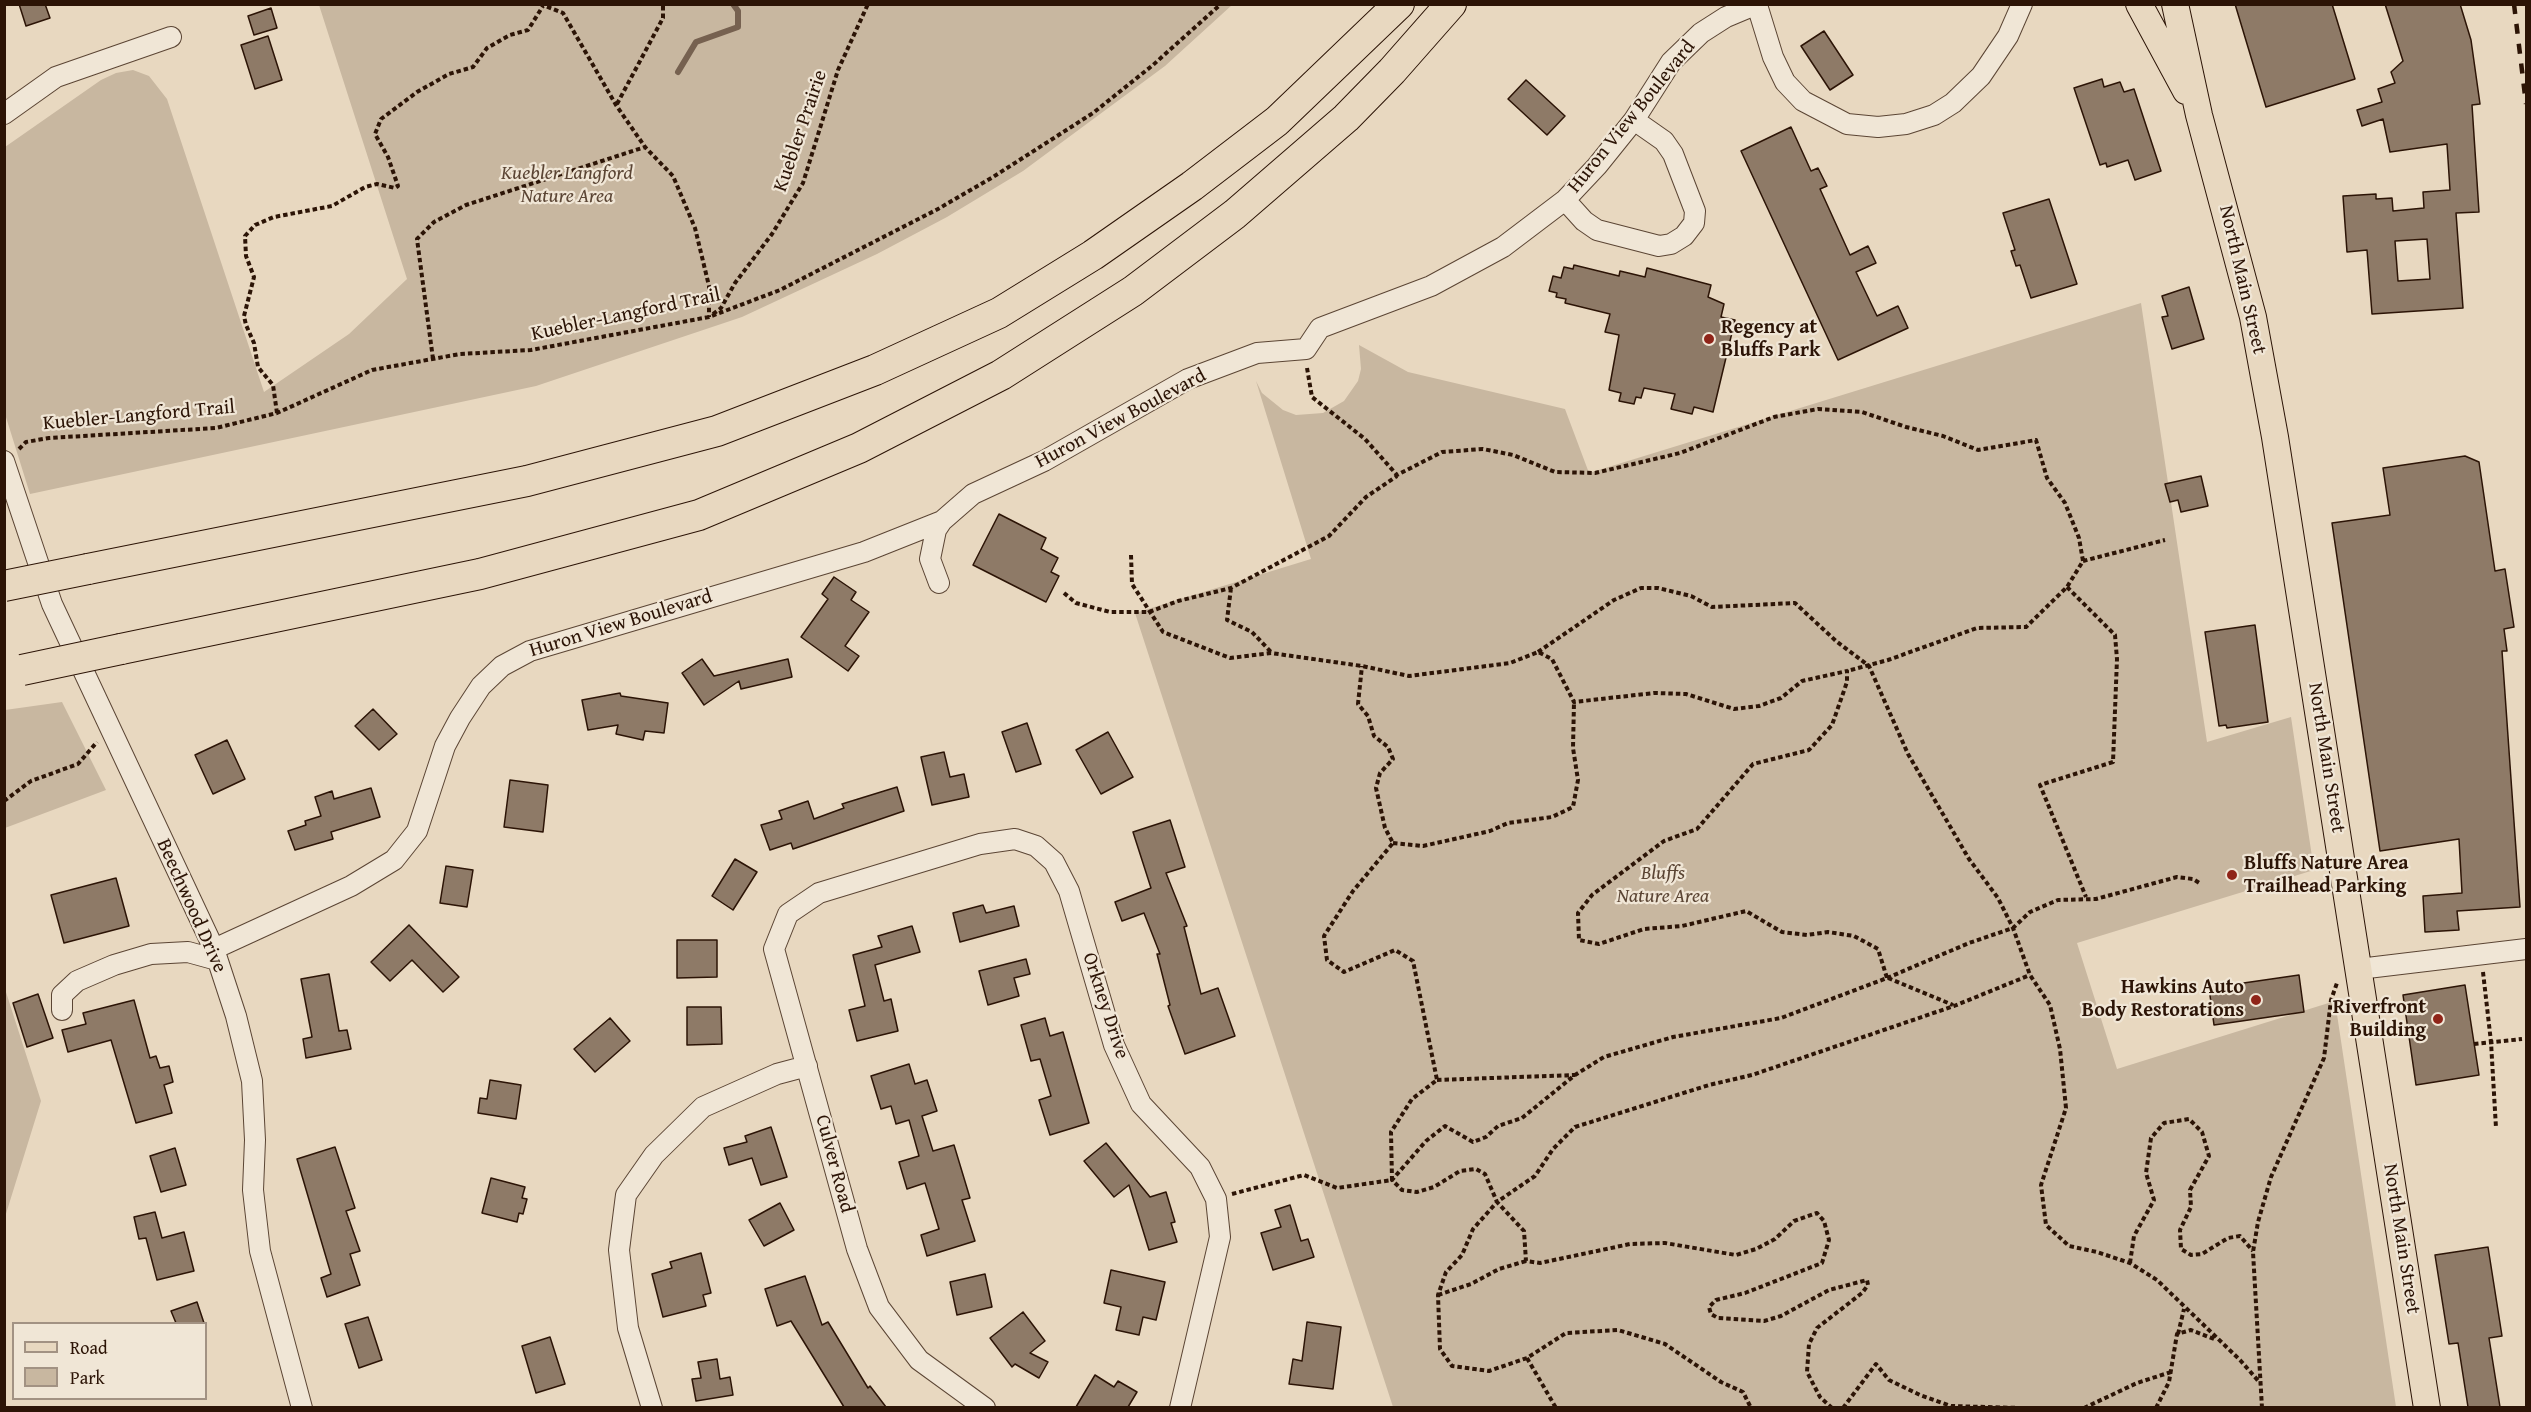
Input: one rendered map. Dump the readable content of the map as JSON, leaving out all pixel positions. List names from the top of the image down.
{
  "streets": {
    "main road": ["North Main Street"],
    "street": [
      "Huron View Boulevard",
      "Beechwood Drive",
      "Orkney Drive",
      "Culver Road"
    ],
    "path": ["Kuebler Prairie", "Kuebler-Langford Trail"]
  },
  "crossings": [
    ["Huron View Boulevard", "Beechwood Drive"],
    ["Kuebler Prairie", "Kuebler-Langford Trail"],
    ["Kuebler-Langford Trail", "Beechwood Drive"],
    ["Orkney Drive", "Culver Road"]
  ],
  "parks": ["Kuebler Langford Nature Area", "Bluffs Nature Area"],
  "places": [
    "Regency at Bluffs Park",
    "Bluffs Nature Area Trailhead Parking",
    "Hawkins Auto Body Restorations",
    "Riverfront Building"
  ],
  "legend": ["Road", "Park"]
}
